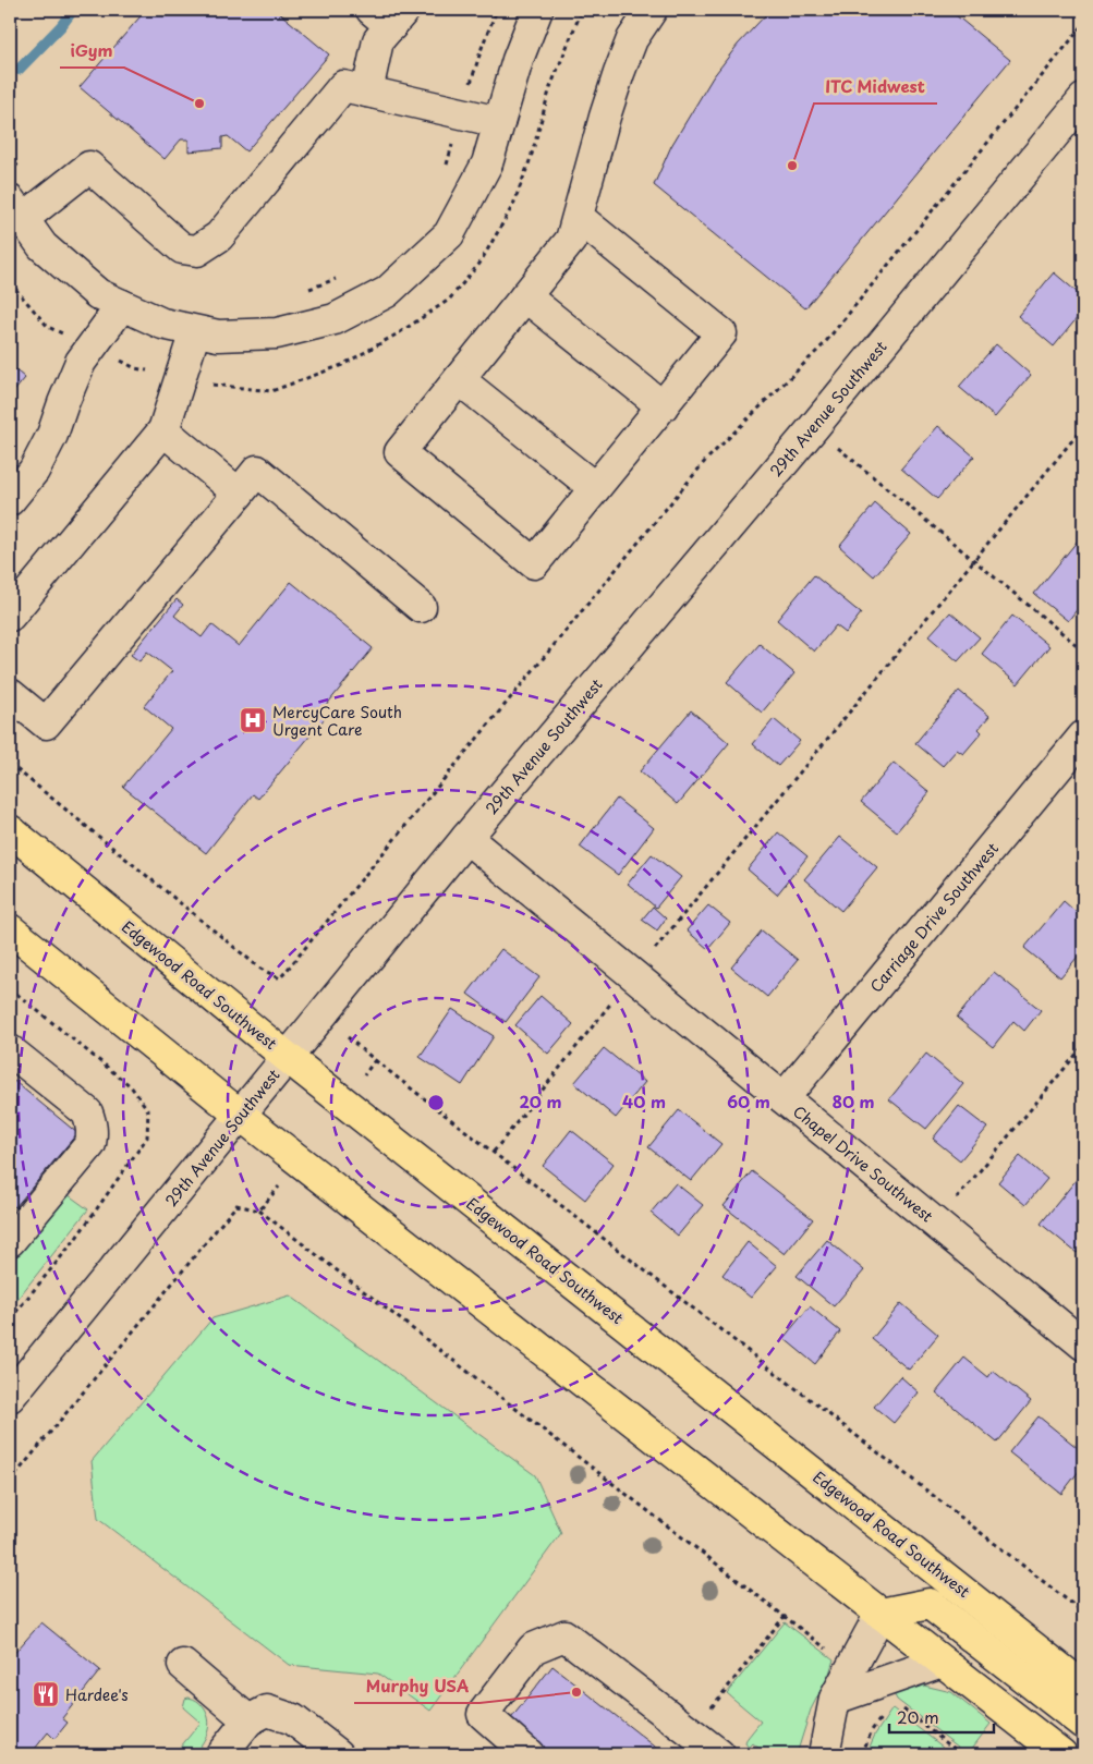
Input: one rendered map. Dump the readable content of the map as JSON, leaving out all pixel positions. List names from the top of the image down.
{
  "streets": {
    "main road": ["Edgewood Road Southwest"],
    "street": ["29th Avenue Southwest", "Carriage Drive Southwest", "Chapel Drive Southwest"]
  },
  "crossings": [
    ["29th Avenue Southwest", "Edgewood Road Southwest"],
    ["29th Avenue Southwest", "Chapel Drive Southwest"],
    ["Carriage Drive Southwest", "Chapel Drive Southwest"]
  ],
  "places": {
    "other": ["iGym", "ITC Midwest", "Murphy USA"],
    "hospital": ["MercyCare South Urgent Care"],
    "restaurant": ["Hardee's"]
  },
  "scale_bar": "20 m",
  "rings": [
    "20 m",
    "40 m",
    "60 m",
    "80 m"
  ]
}
